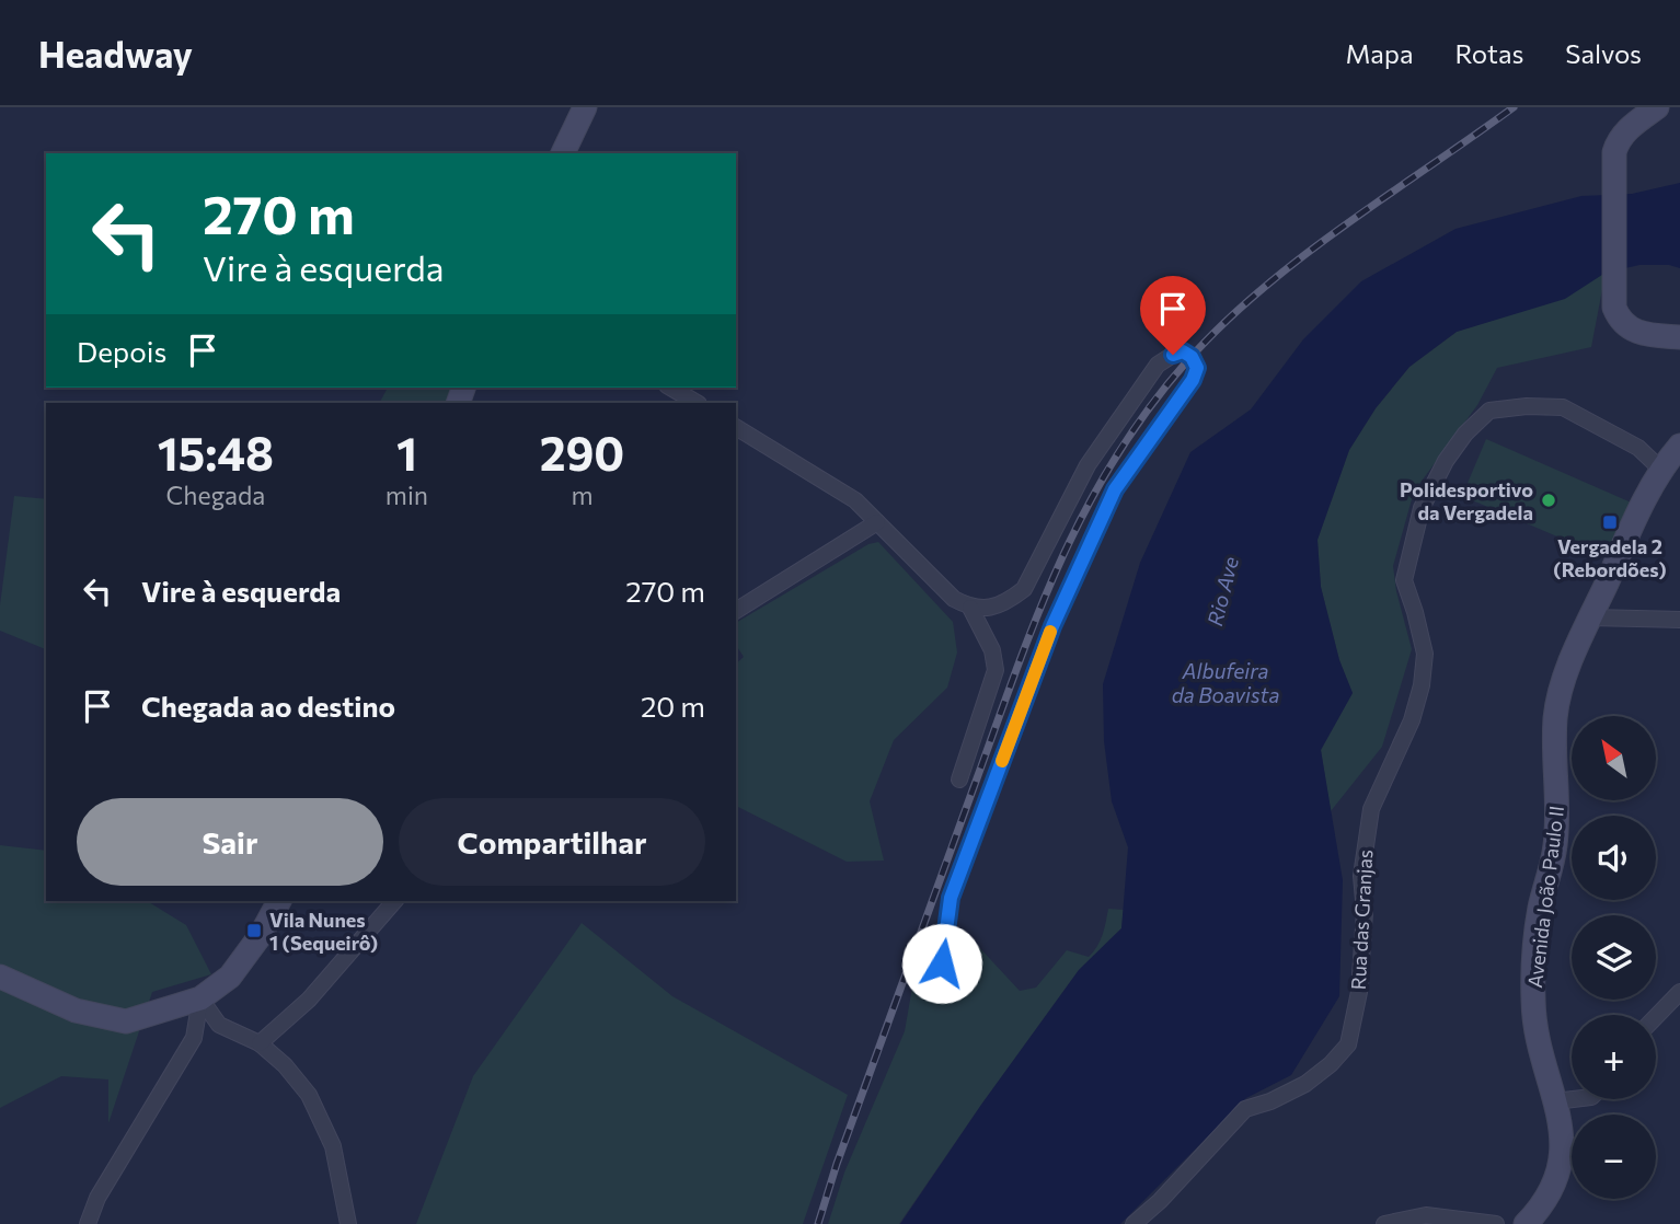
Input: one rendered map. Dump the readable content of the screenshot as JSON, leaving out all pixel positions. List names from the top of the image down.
{
  "streets": {
    "main road": ["Avenida João Paulo II"],
    "street": ["Rua das Granjas"]
  },
  "crossings": [
    ["Avenida João Paulo II", "Rua das Granjas"]
  ],
  "water": ["Rio Ave", "Albufeira da Boavista"],
  "places": {
    "other": ["Polidesportivo da Vergadela"],
    "transit": ["Vergadela 2 (Rebordões)", "Vila Nunes 1 (Sequeirô)"]
  },
  "north": "top left",
  "page": {
    "header": "Headway",
    "nav": ["Mapa", "Rotas", "Salvos"],
    "turn": ["270 m", "Vire à esquerda"],
    "then": "Depois",
    "eta": [
      "15:48",
      "Chegada",
      "1",
      "min",
      "290",
      "m"
    ],
    "list": [
      {
        "name": "Vire à esquerda",
        "value": "270 m"
      },
      {
        "name": "Chegada ao destino",
        "value": "20 m"
      }
    ],
    "map_buttons": ["+", "−"],
    "buttons": ["Sair", "Compartilhar"]
  }
}
